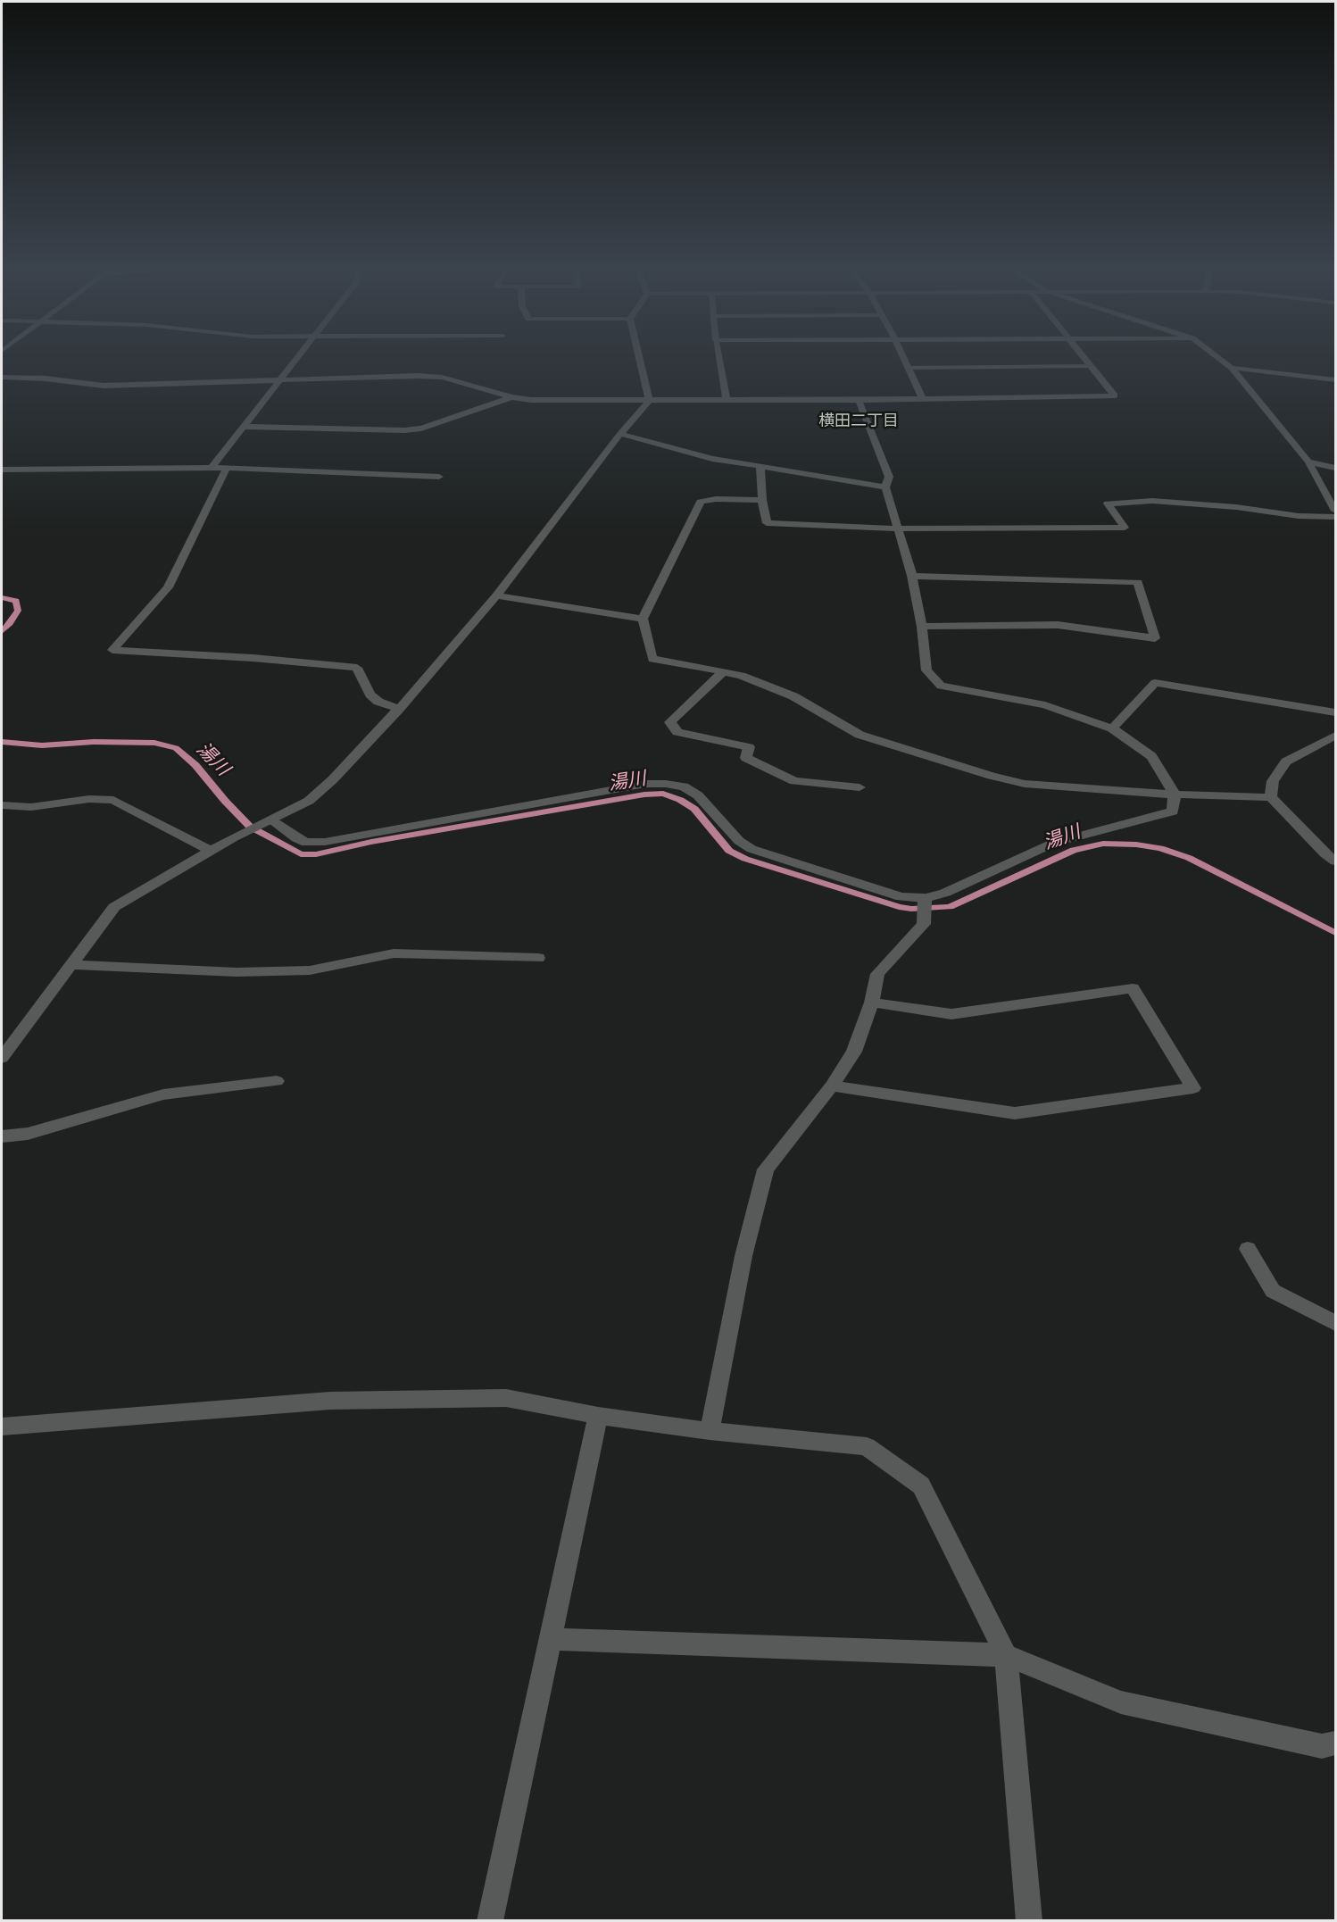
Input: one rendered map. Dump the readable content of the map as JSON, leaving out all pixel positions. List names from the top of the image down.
{
  "districts": ["横田二丁目"],
  "water": ["湯川"]
}
